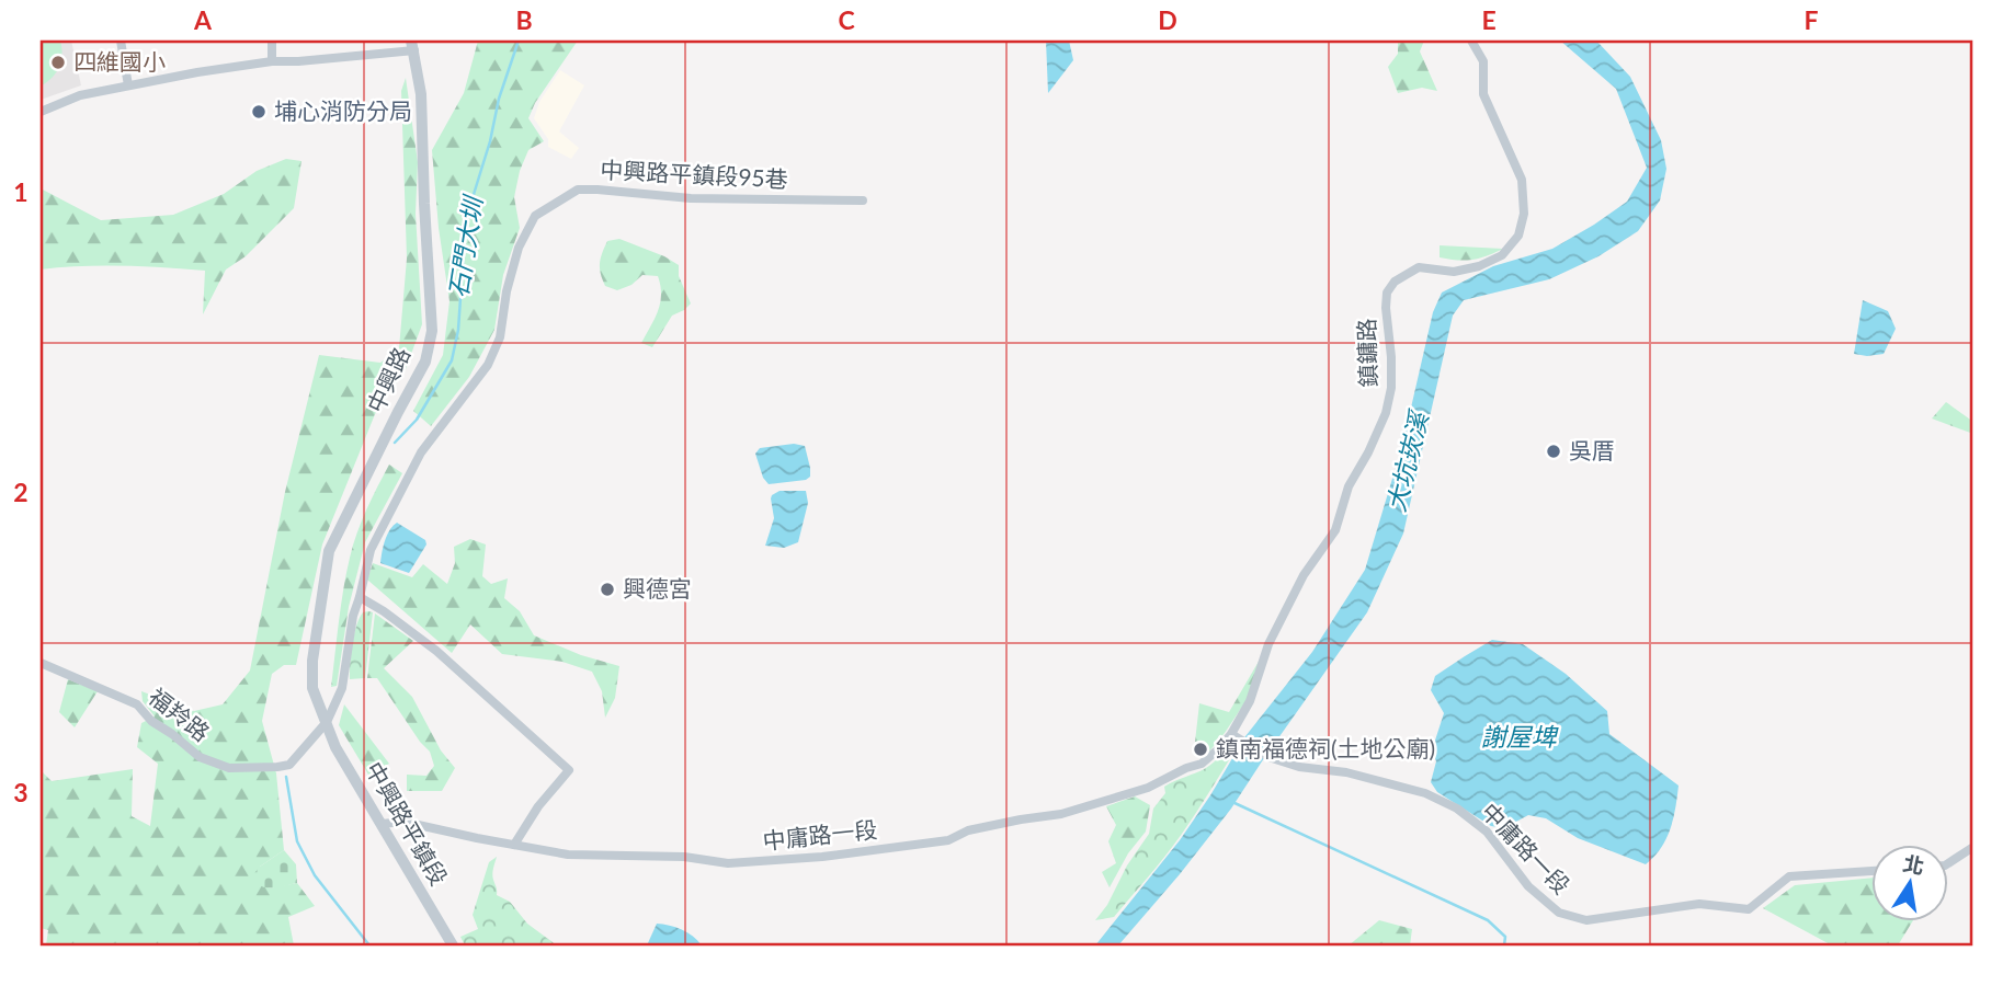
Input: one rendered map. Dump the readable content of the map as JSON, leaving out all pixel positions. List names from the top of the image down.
{
  "streets": {
    "street": [
      "中興路平鎮段95巷",
      "鎮鏞路",
      "中興路",
      "福羚路",
      "中興路平鎮段",
      "中庸路一段"
    ]
  },
  "crossings": [
    ["中興路平鎮段95巷", "中興路"],
    ["中興路平鎮段95巷", "福羚路"],
    ["中興路平鎮段95巷", "中興路平鎮段"],
    ["鎮鏞路", "中庸路一段"],
    ["中興路", "福羚路"],
    ["中興路", "中興路平鎮段"],
    ["福羚路", "中興路平鎮段"],
    ["中興路平鎮段", "中庸路一段"]
  ],
  "water": ["石門大圳", "大坑崁溪", "謝屋埤"],
  "places": [
    "四維國小",
    "埔心消防分局",
    "吳厝",
    "興德宮",
    "鎮南福德祠(土地公廟)"
  ],
  "north": "top",
  "grid": {
    "columns": [
      "A",
      "B",
      "C",
      "D",
      "E",
      "F"
    ],
    "rows": ["1", "2", "3"]
  }
}
